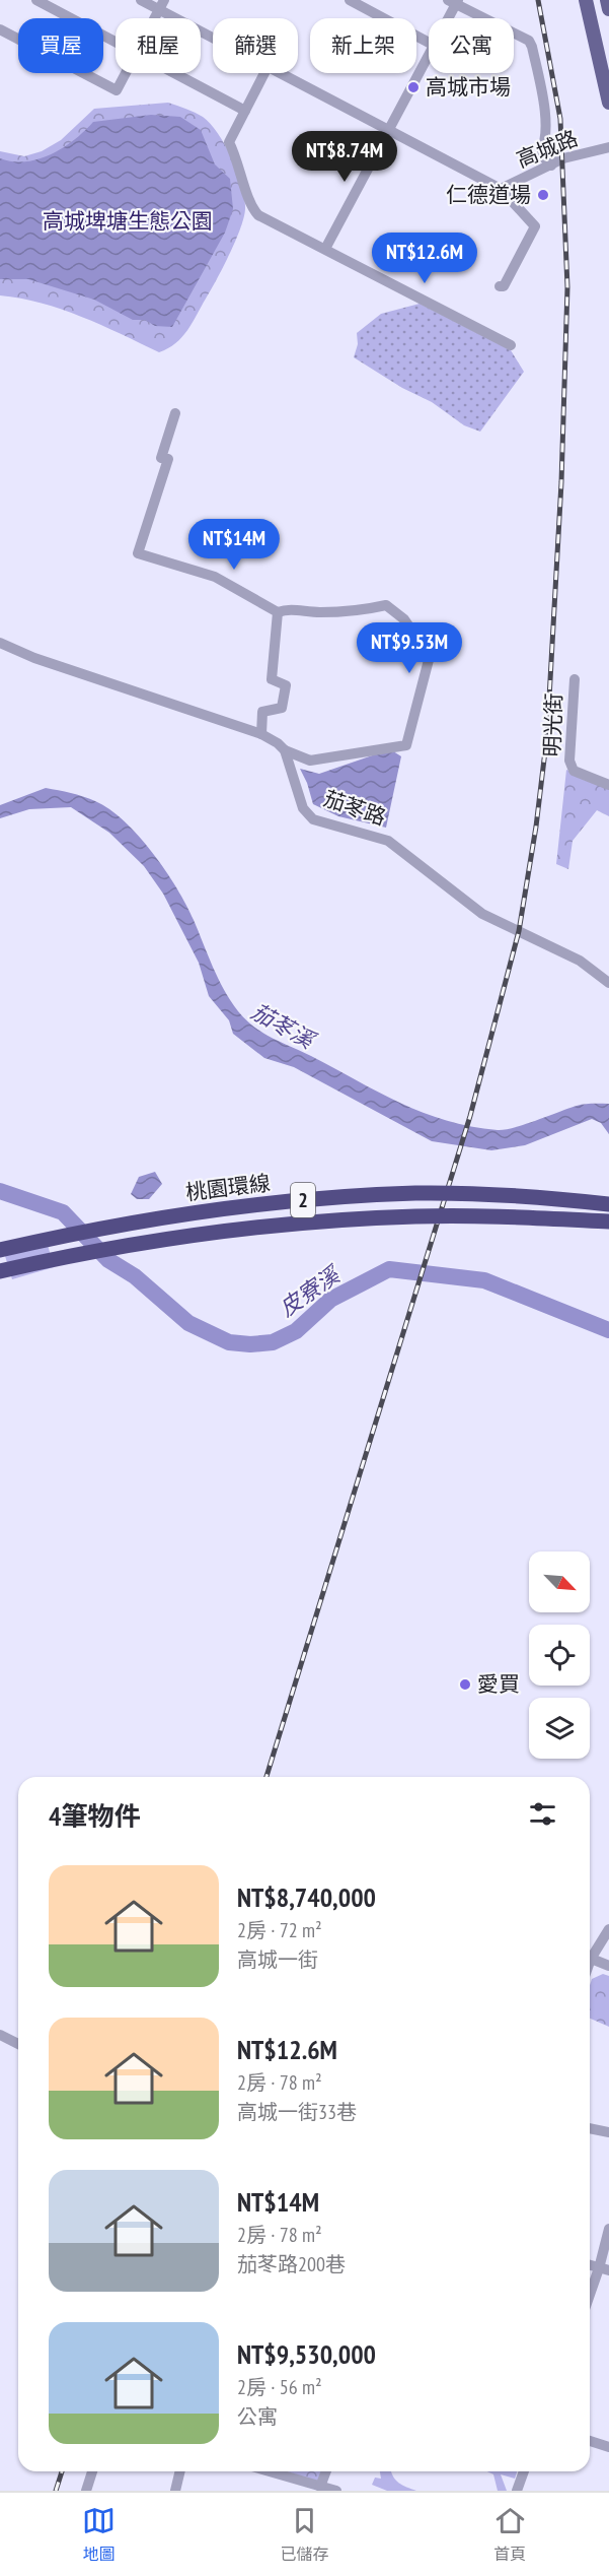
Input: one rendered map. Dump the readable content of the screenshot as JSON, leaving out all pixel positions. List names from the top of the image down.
{
  "streets": {
    "highway": ["桃園環線", "2"],
    "street": ["高城路", "明光街", "茄苳路"]
  },
  "water": ["茄苳溪", "皮寮溪"],
  "parks": ["高城埤塘生態公園"],
  "places": ["高城市場", "仁德道場", "愛買"],
  "north": "bottom right",
  "page": {
    "chip": [
      "買屋",
      "租屋",
      "篩選",
      "新上架",
      "公寓"
    ],
    "price": [
      "NT$8.74M",
      "NT$12.6M",
      "NT$14M",
      "NT$9.53M"
    ],
    "heading": "4筆物件",
    "list": [
      {
        "name": "NT$8,740,000",
        "note": "2房 · 72 m² · 高城一街"
      },
      {
        "name": "NT$12.6M",
        "note": "2房 · 78 m² · 高城一街33巷"
      },
      {
        "name": "NT$14M",
        "note": "2房 · 78 m² · 茄苳路200巷"
      },
      {
        "name": "NT$9,530,000",
        "note": "2房 · 56 m² · 公寓"
      }
    ],
    "tabs": ["地圖", "已儲存", "首頁"]
  }
}
